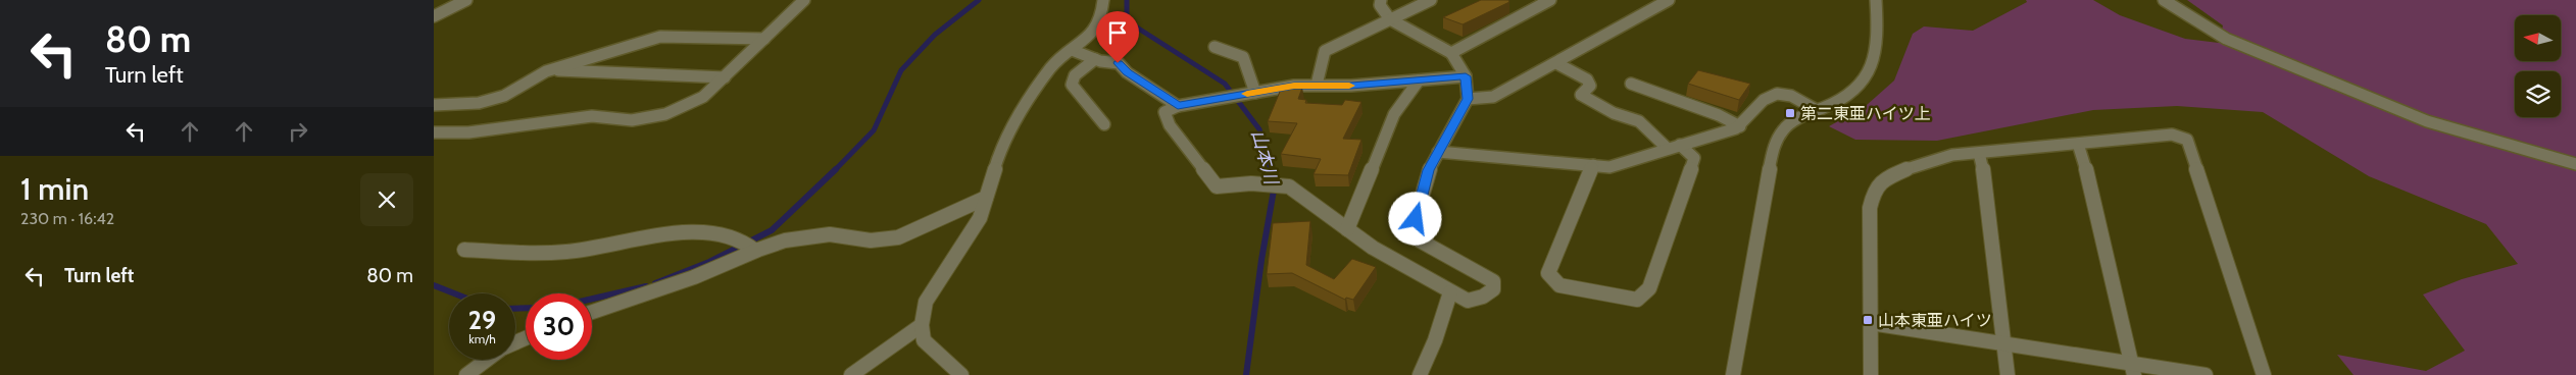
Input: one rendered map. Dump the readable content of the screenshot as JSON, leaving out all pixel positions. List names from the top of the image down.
{
  "water": ["山本川"],
  "places": {
    "transit": ["第二東亜ハイツ上", "山本東亜ハイツ"]
  },
  "north": "left",
  "page": {
    "turn": ["80 m", "Turn left"],
    "heading": ["1 min", "230 m · 16:42"],
    "list": [
      {
        "name": "Turn left",
        "value": "80 m"
      }
    ],
    "speed": "29 km/h",
    "limit": "30"
  }
}
